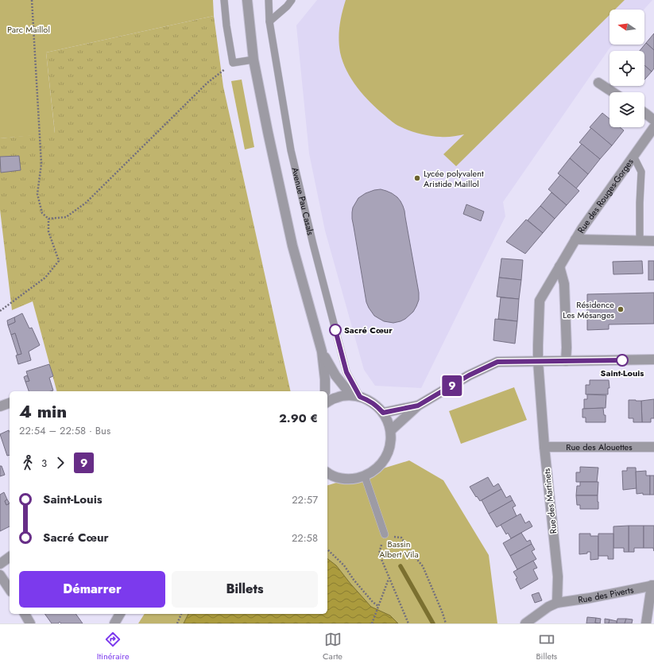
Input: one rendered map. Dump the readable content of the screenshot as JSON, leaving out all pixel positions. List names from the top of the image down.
{
  "streets": {
    "street": [
      "Rue des Rouges-Gorges",
      "Rue des Alouettes",
      "Rue des Martinets",
      "Rue des Piverts"
    ],
    "lane": ["Avenue Pau Casals"]
  },
  "crossings": [
    ["Rue des Rouges-Gorges", "Rue des Martinets"],
    ["Rue des Alouettes", "Rue des Martinets"],
    ["Rue des Martinets", "Rue des Piverts"]
  ],
  "parks": ["Parc Maillol", "Bassin Albert Vila"],
  "places": [
    "Lycée polyvalent Aristide Maillol",
    "Résidence Les Mésanges",
    "Sacré Cœur",
    "Saint-Louis"
  ],
  "lines": ["bus line 9"],
  "north": "left",
  "page": {
    "on_map": "9",
    "heading": ["4 min", "22:54 – 22:58 · Bus", "2.90 €"],
    "legs": ["3", "9"],
    "list": [
      {
        "name": "Saint-Louis",
        "value": "22:57"
      },
      {
        "name": "Sacré Cœur",
        "value": "22:58"
      }
    ],
    "buttons": ["Démarrer", "Billets"],
    "tabs": ["Itinéraire", "Carte", "Billets"]
  }
}
